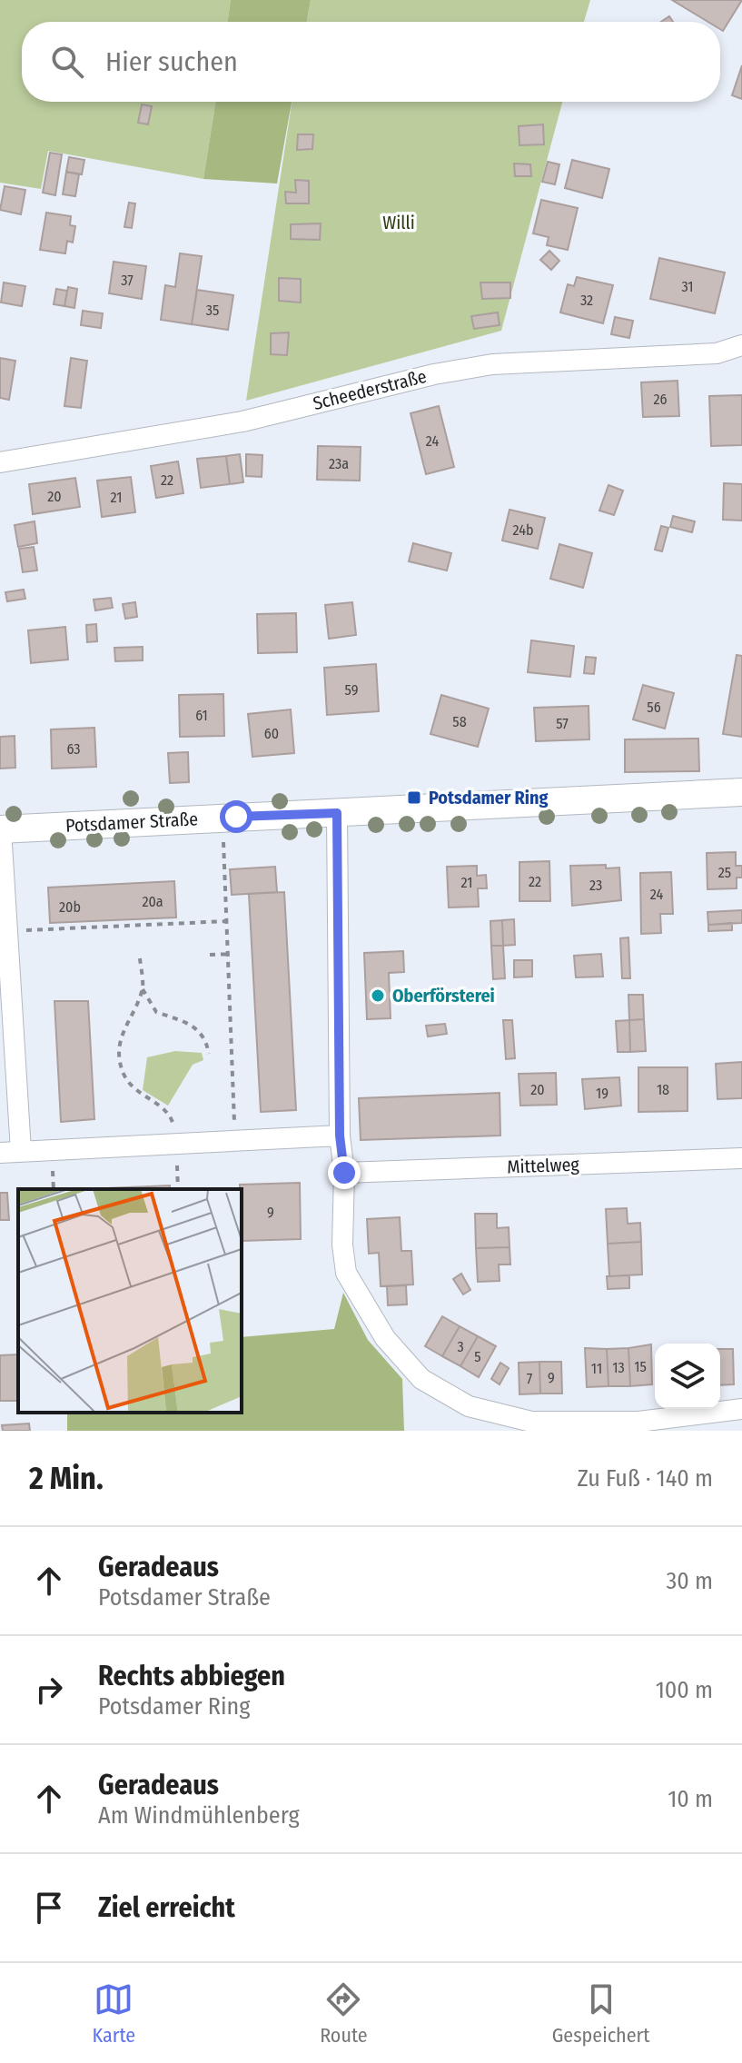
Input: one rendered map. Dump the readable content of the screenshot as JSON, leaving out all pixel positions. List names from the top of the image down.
{
  "streets": {
    "main road": ["Potsdamer Straße"],
    "street": ["Scheederstraße", "Mittelweg"]
  },
  "parks": ["Willi"],
  "places": {
    "transit": ["Potsdamer Ring"],
    "other": ["Oberförsterei"]
  },
  "house_numbers": [
    "37",
    "31",
    "32",
    "35",
    "26",
    "24",
    "23a",
    "22",
    "20",
    "21",
    "24b",
    "59",
    "56",
    "61",
    "58",
    "57",
    "60",
    "63",
    "25",
    "22",
    "21",
    "23",
    "24",
    "20a",
    "20b",
    "20",
    "18",
    "19",
    "9",
    "3",
    "5",
    "15",
    "13",
    "11",
    "9",
    "7"
  ],
  "page": {
    "search": "Hier suchen",
    "heading": ["2 Min.", "Zu Fuß · 140 m"],
    "list": [
      ["Geradeaus", "Potsdamer Straße", "30 m"],
      ["Rechts abbiegen", "Potsdamer Ring", "100 m"],
      ["Geradeaus", "Am Windmühlenberg", "10 m"],
      "Ziel erreicht"
    ],
    "nav": ["Karte", "Route", "Gespeichert"]
  }
}
